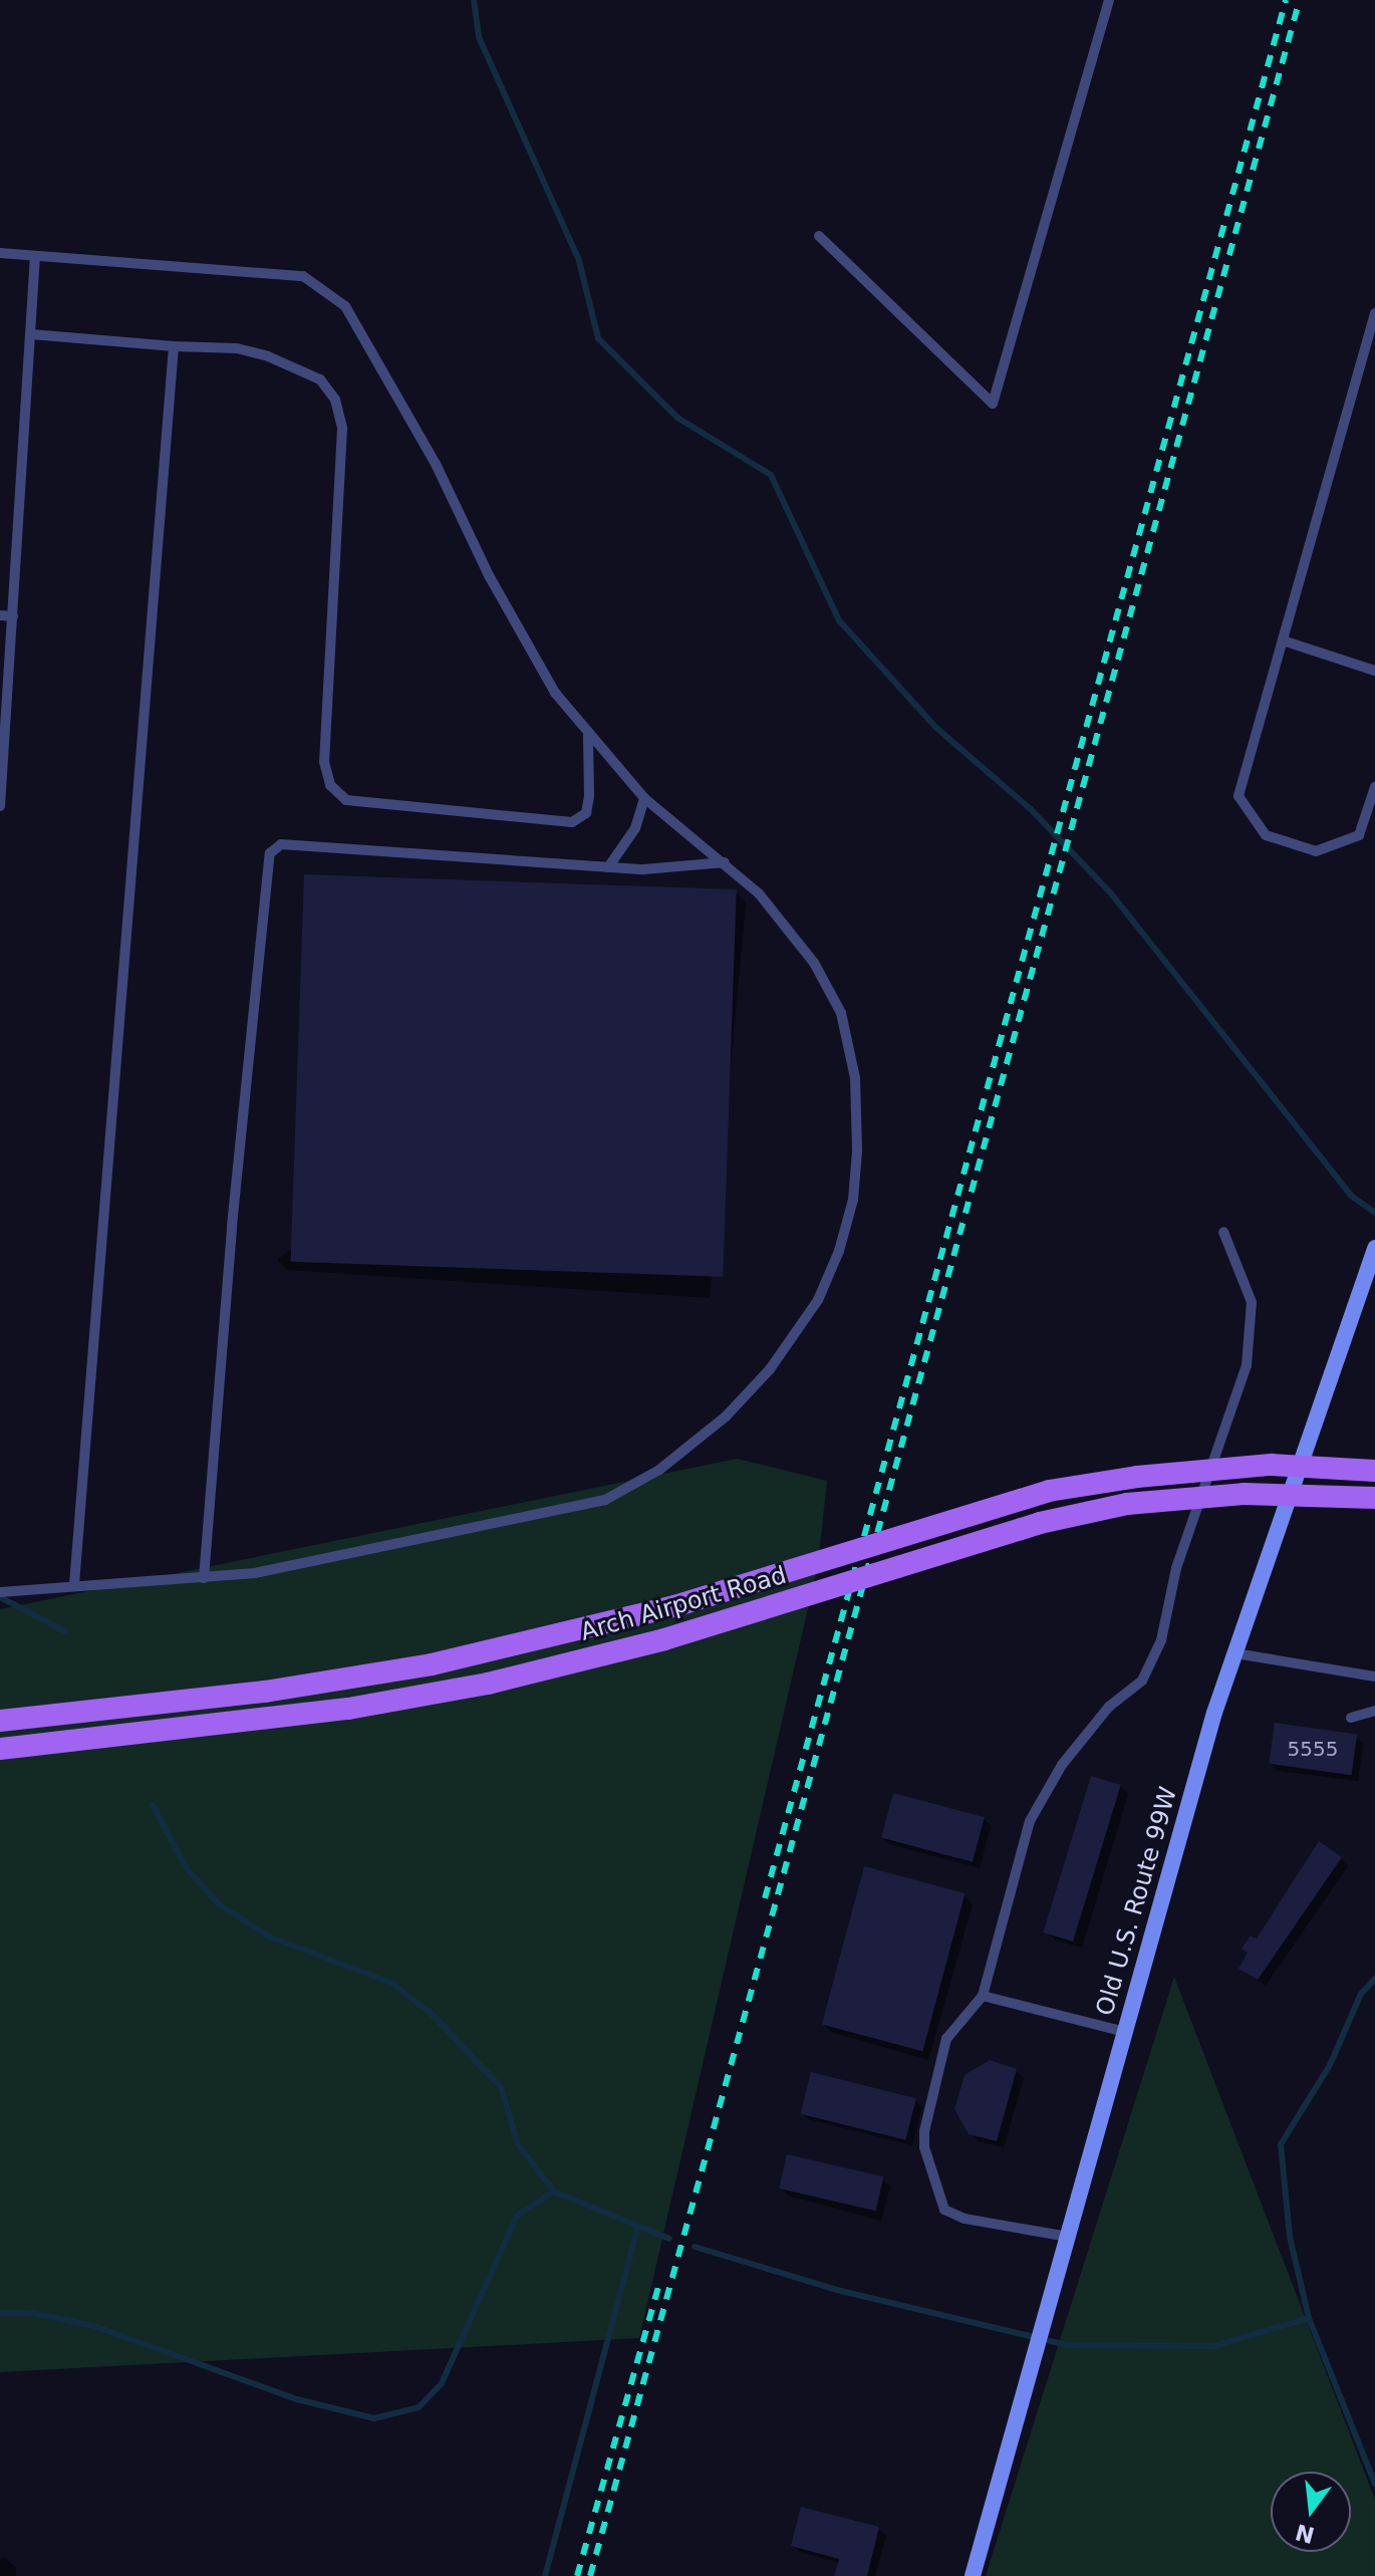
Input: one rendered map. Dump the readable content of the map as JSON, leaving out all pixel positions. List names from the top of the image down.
{
  "streets": {
    "main road": ["Arch Airport Road", "Old U.S. Route 99W"]
  },
  "house_numbers": ["5555"],
  "north": "bottom"
}
